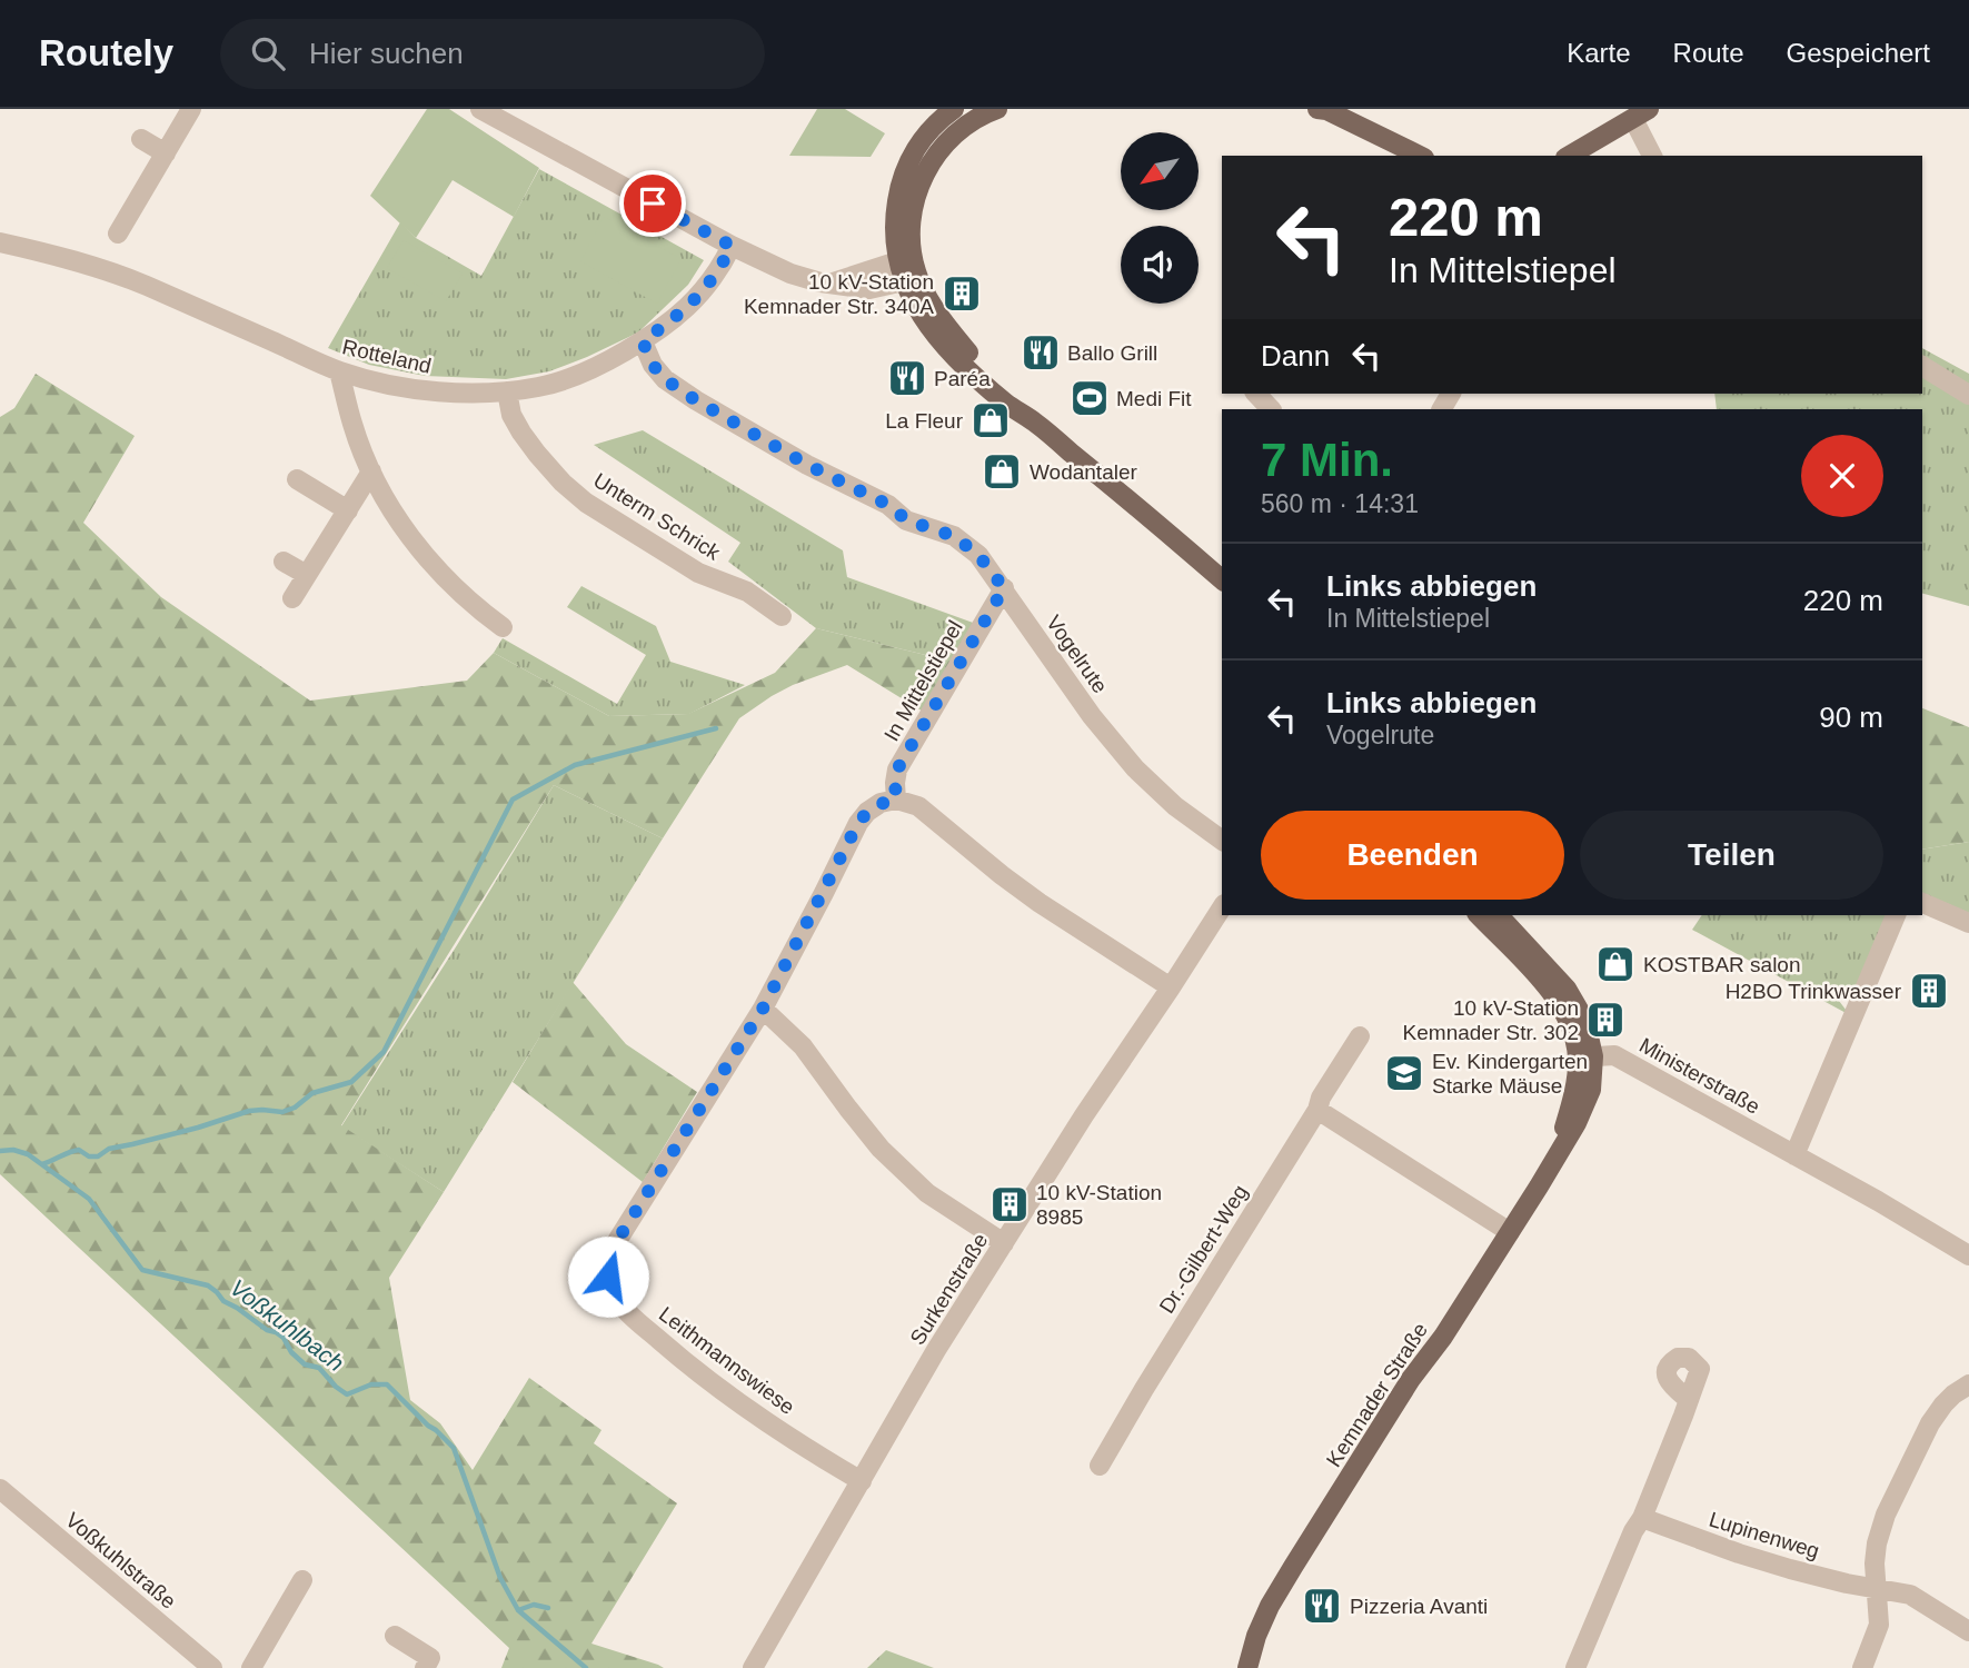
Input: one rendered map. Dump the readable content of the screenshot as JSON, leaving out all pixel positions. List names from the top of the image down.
{
  "streets": {
    "main road": ["Kemnader Straße"],
    "street": [
      "Rotteland",
      "Unterm Schrick",
      "Vogelrute",
      "In Mittelstiepel",
      "Ministerstraße",
      "Dr.-Gilbert-Weg",
      "Surkenstraße",
      "Leithmannswiese",
      "Lupinenweg",
      "Voßkuhlstraße"
    ]
  },
  "crossings": [
    ["Rotteland", "Unterm Schrick"],
    ["Rotteland", "Vogelrute"],
    ["Vogelrute", "In Mittelstiepel"],
    ["In Mittelstiepel", "Leithmannswiese"],
    ["Ministerstraße", "Kemnader Straße"],
    ["Surkenstraße", "Leithmannswiese"]
  ],
  "water": ["Voßkuhlbach"],
  "places": {
    "building": [
      "10 kV-Station Kemnader Str. 340A",
      "H2BO Trinkwasser",
      "10 kV-Station Kemnader Str. 302",
      "10 kV-Station 8985"
    ],
    "restaurant": ["Ballo Grill", "Paréa", "Pizzeria Avanti"],
    "sports": ["Medi Fit"],
    "shop": ["La Fleur", "Wodantaler", "KOSTBAR salon"],
    "school or university": ["Ev. Kindergarten Starke Mäuse"]
  },
  "north": "bottom left",
  "page": {
    "header": "Routely",
    "search": "Hier suchen",
    "nav": ["Karte", "Route", "Gespeichert"],
    "turn": ["220 m", "In Mittelstiepel"],
    "then": "Dann",
    "heading": ["7 Min.", "560 m · 14:31"],
    "list": [
      {
        "name": "Links abbiegen",
        "note": "In Mittelstiepel",
        "value": "220 m"
      },
      {
        "name": "Links abbiegen",
        "note": "Vogelrute",
        "value": "90 m"
      }
    ],
    "buttons": ["Beenden", "Teilen"]
  }
}
